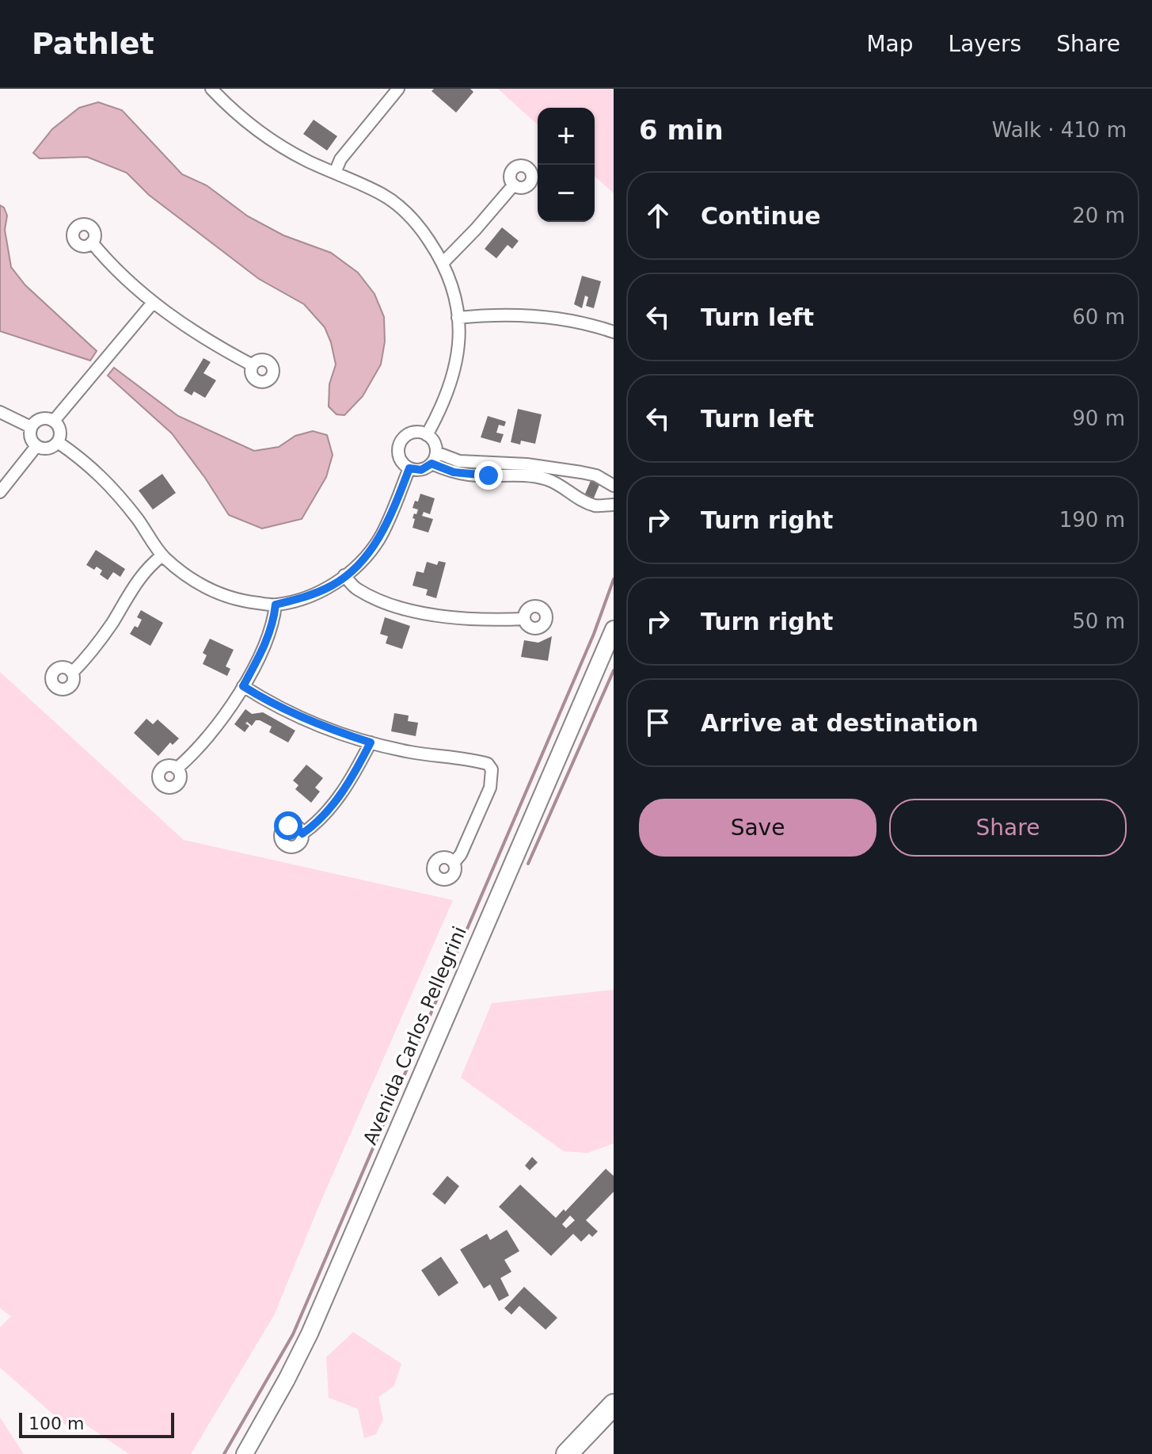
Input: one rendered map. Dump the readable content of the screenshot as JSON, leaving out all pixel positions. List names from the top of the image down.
{
  "streets": {
    "main road": ["Avenida Carlos Pellegrini"]
  },
  "scale_bar": "100 m",
  "page": {
    "header": "Pathlet",
    "nav": ["Map", "Layers", "Share"],
    "heading": ["6 min", "Walk · 410 m"],
    "map_buttons": ["+", "−"],
    "list": [
      ["Continue", "20 m"],
      ["Turn left", "60 m"],
      ["Turn left", "90 m"],
      ["Turn right", "190 m"],
      ["Turn right", "50 m"],
      "Arrive at destination"
    ],
    "buttons": ["Save", "Share"],
    "scale": "100 m"
  }
}
